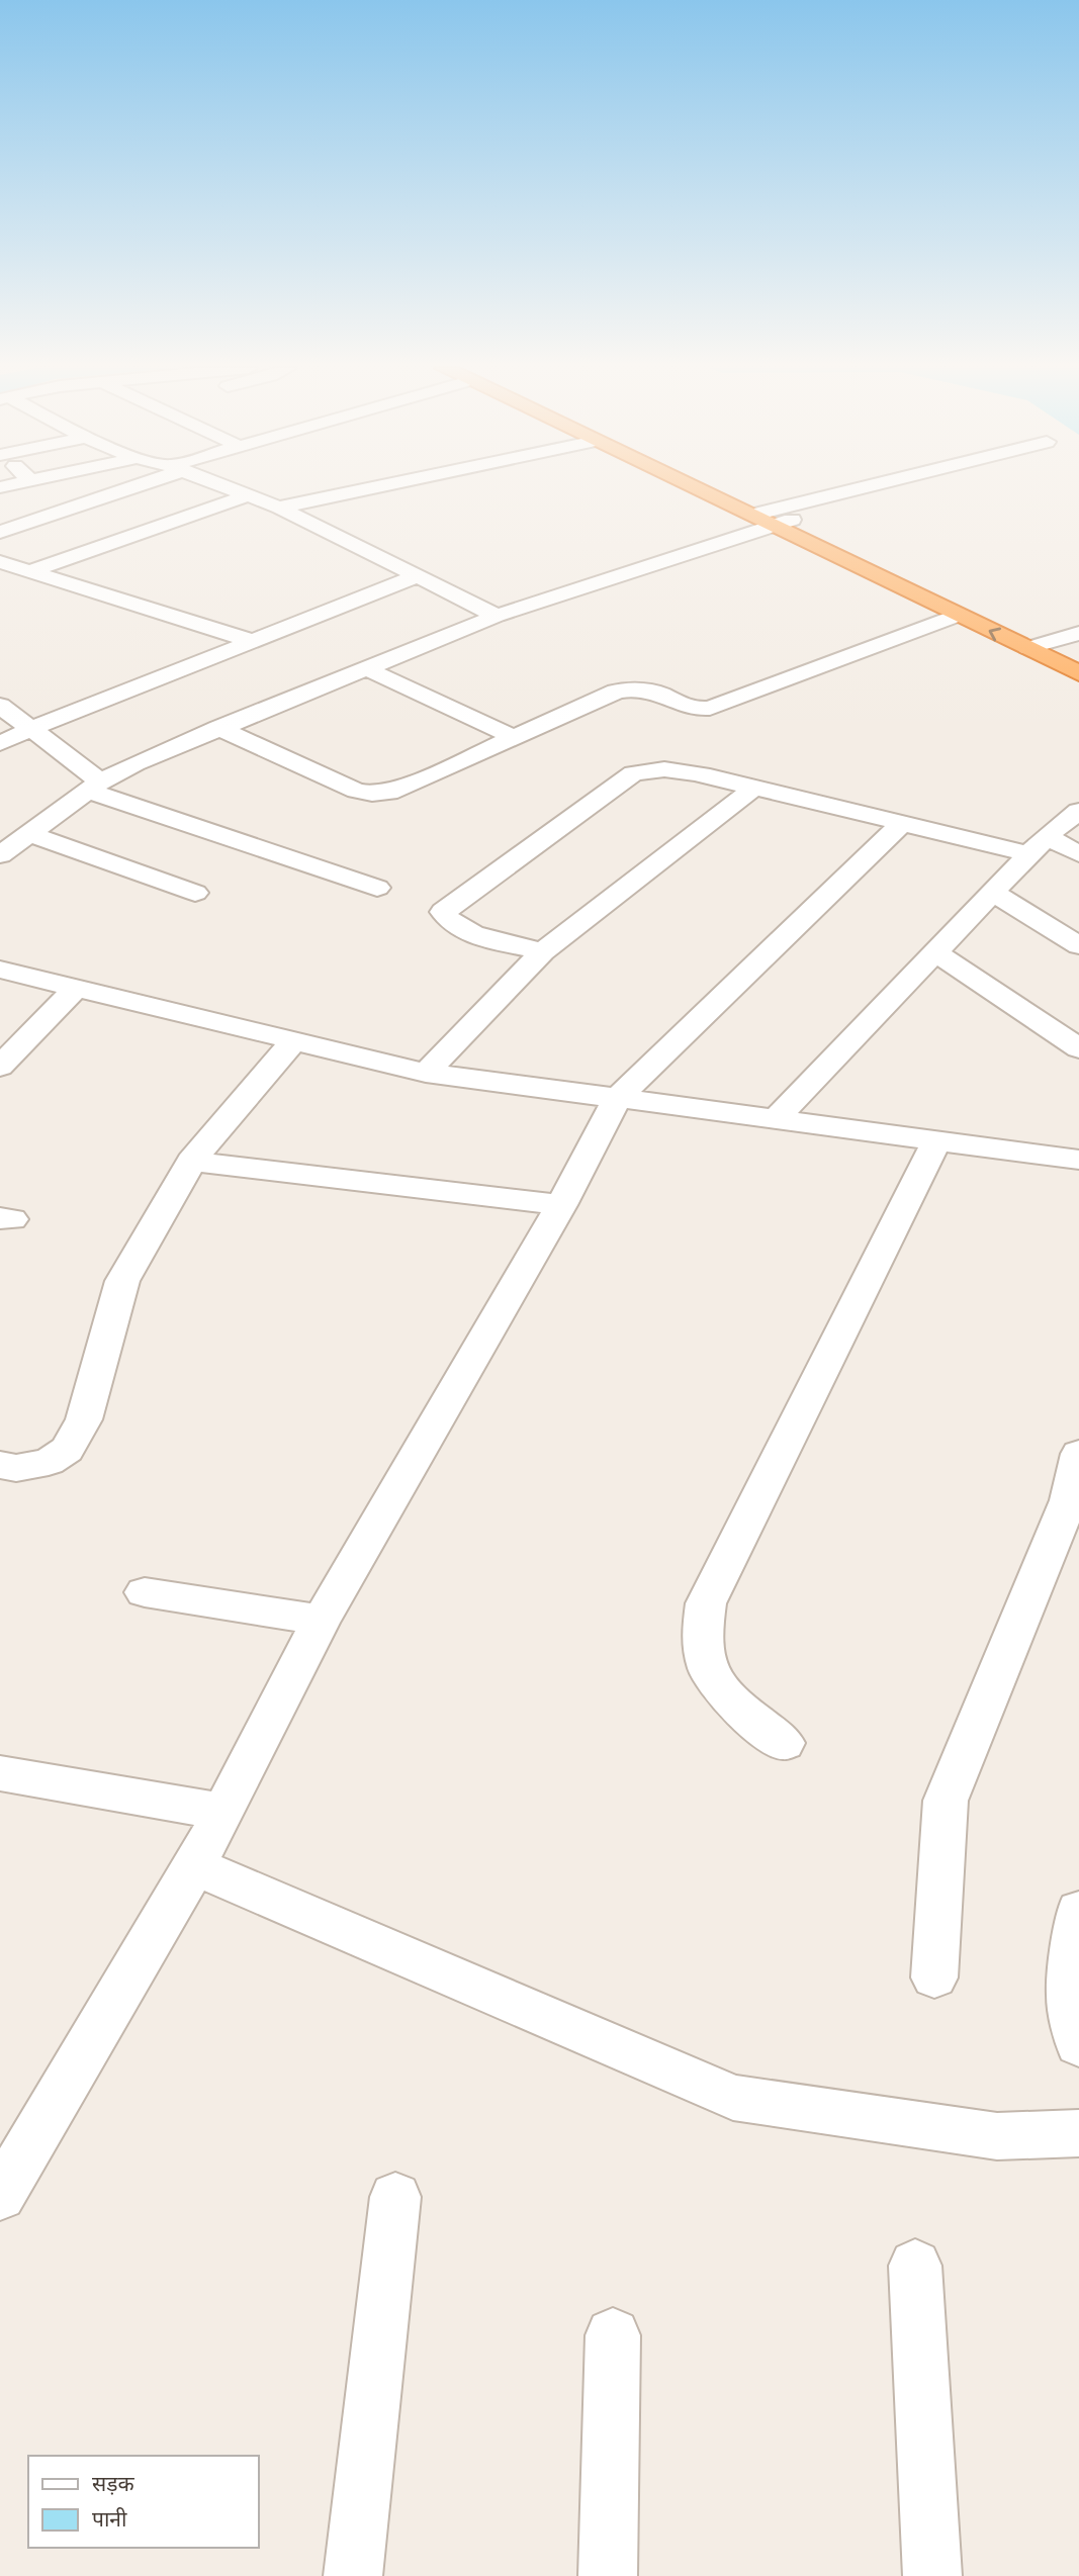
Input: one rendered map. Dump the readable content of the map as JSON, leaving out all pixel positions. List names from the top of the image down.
{
  "legend": ["सड़क", "पानी"]
}
